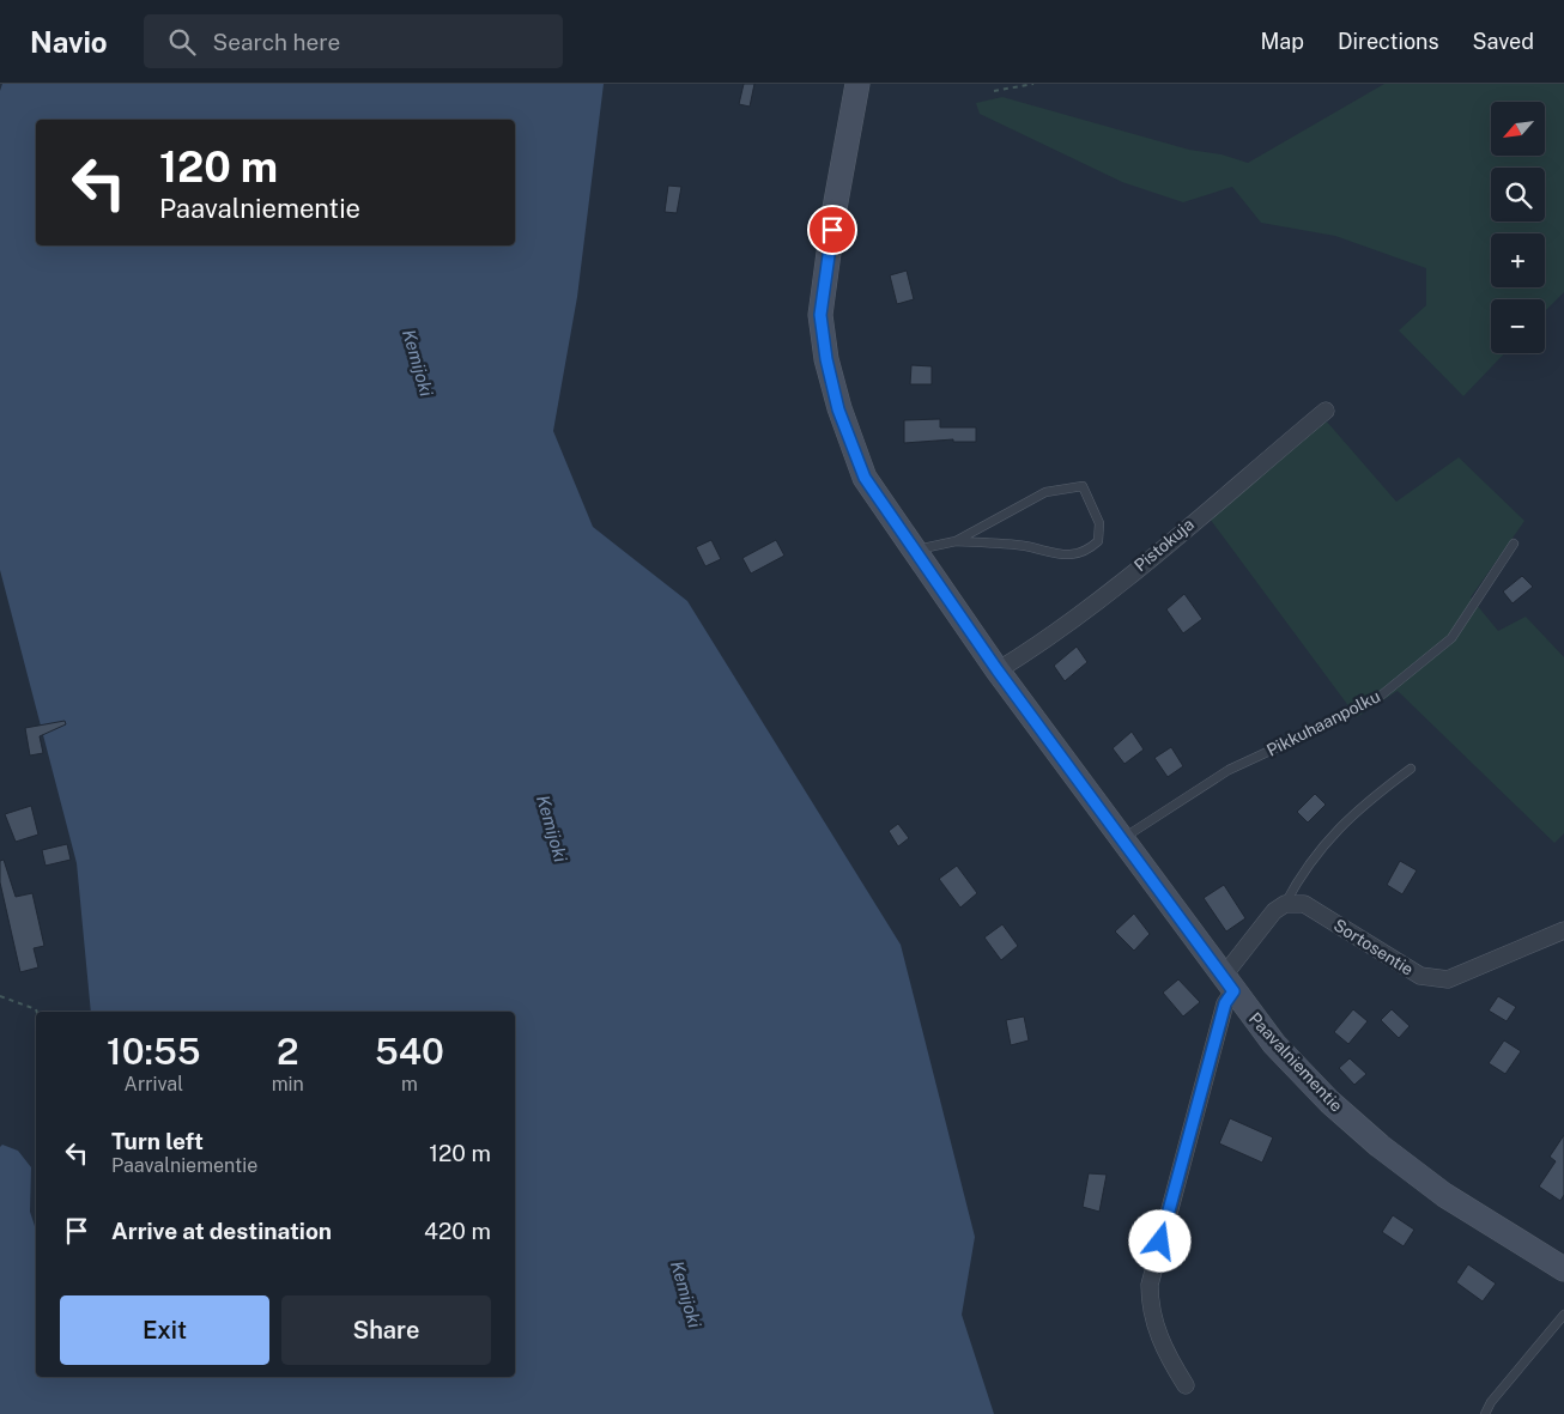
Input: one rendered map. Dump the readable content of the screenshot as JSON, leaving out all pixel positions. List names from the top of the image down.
{
  "streets": {
    "street": ["Pistokuja", "Sortosentie", "Paavalniementie"],
    "lane": ["Pikkuhaanpolku"]
  },
  "crossings": [
    ["Pistokuja", "Paavalniementie"],
    ["Pikkuhaanpolku", "Paavalniementie"]
  ],
  "water": ["Kemijoki"],
  "north": "bottom left",
  "page": {
    "header": "Navio",
    "search": "Search here",
    "nav": ["Map", "Directions", "Saved"],
    "map_buttons": ["+", "−"],
    "turn": ["120 m", "Paavalniementie"],
    "eta": [
      "10:55",
      "Arrival",
      "2",
      "min",
      "540",
      "m"
    ],
    "list": [
      {
        "name": "Turn left",
        "note": "Paavalniementie",
        "value": "120 m"
      },
      {
        "name": "Arrive at destination",
        "value": "420 m"
      }
    ],
    "buttons": ["Exit", "Share"]
  }
}
